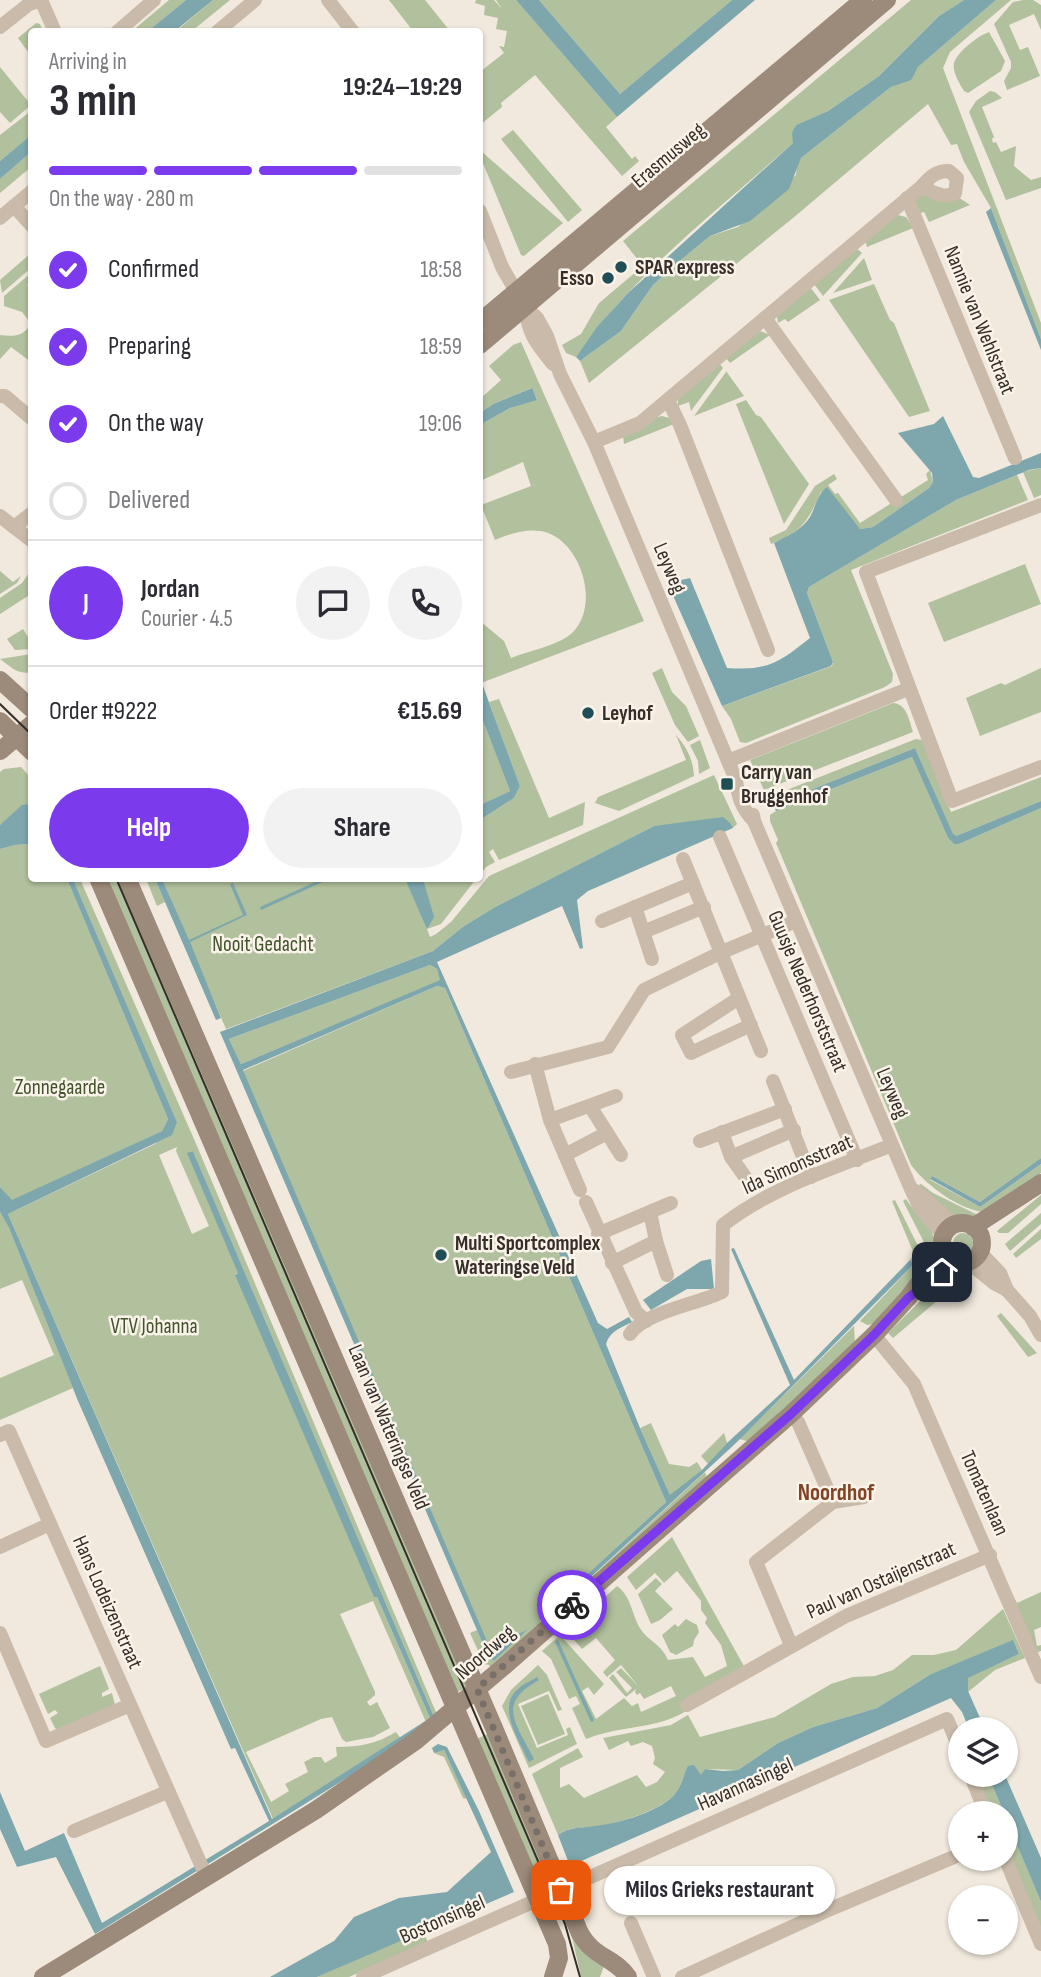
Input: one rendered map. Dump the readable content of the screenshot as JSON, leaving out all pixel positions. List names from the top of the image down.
{
  "streets": {
    "street": [
      "Erasmusweg",
      "Nannie van Wehlstraat",
      "Leyweg",
      "Guusje Nederhorststraat",
      "Ida Simonsstraat",
      "Laan van Wateringse Veld",
      "Tomatenlaan",
      "Paul van Ostaijenstraat",
      "Hans Lodeizenstraat",
      "Noordweg",
      "Havannasingel",
      "Bostonsingel"
    ]
  },
  "crossings": [
    ["Erasmusweg", "Leyweg"],
    ["Leyweg", "Ida Simonsstraat"],
    ["Leyweg", "Noordweg"],
    ["Guusje Nederhorststraat", "Ida Simonsstraat"],
    ["Laan van Wateringse Veld", "Noordweg"],
    ["Laan van Wateringse Veld", "Havannasingel"],
    ["Tomatenlaan", "Paul van Ostaijenstraat"],
    ["Tomatenlaan", "Noordweg"],
    ["Hans Lodeizenstraat", "Noordweg"]
  ],
  "districts": ["Noordhof"],
  "parks": ["Nooit Gedacht", "Zonnegaarde", "VTV Johanna"],
  "places": {
    "other": [
      "SPAR express",
      "Esso",
      "Leyhof",
      "Multi Sportcomplex Wateringse Veld",
      "Milos Grieks restaurant"
    ],
    "transit": ["Carry van Bruggenhof"]
  },
  "page": {
    "heading": ["3 min", "Arriving in", "19:24–19:29"],
    "panel": [
      "Jordan",
      "Courier · 4.5",
      "Order #9222",
      "€15.69"
    ],
    "bar": "On the way · 280 m",
    "list": [
      ["Confirmed", "18:58"],
      ["Preparing", "18:59"],
      ["On the way", "19:06"],
      "Delivered"
    ],
    "round": "J",
    "buttons": ["Help", "Share"],
    "map_buttons": ["+", "−"],
    "bubble": "Milos Grieks restaurant"
  }
}
